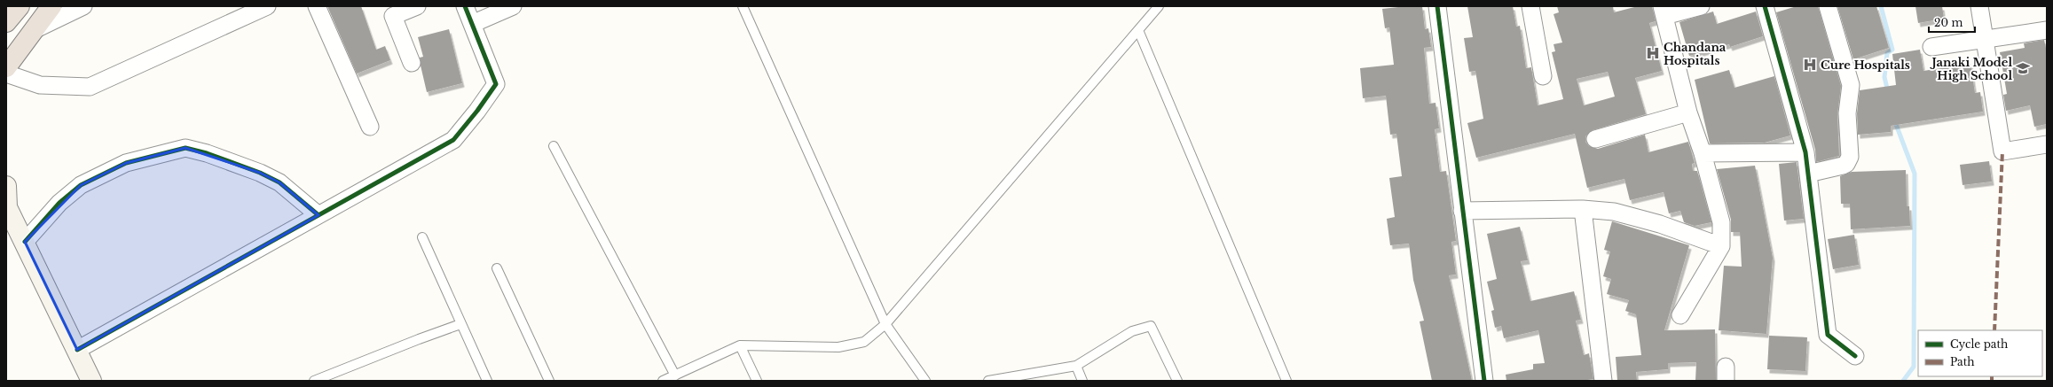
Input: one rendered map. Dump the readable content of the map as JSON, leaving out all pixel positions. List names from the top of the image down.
{
  "places": {
    "hospital": ["Chandana Hospitals", "Cure Hospitals"],
    "school or university": ["Janaki Model High School"]
  },
  "legend": ["Cycle path", "Path"],
  "scale_bar": "20 m"
}
